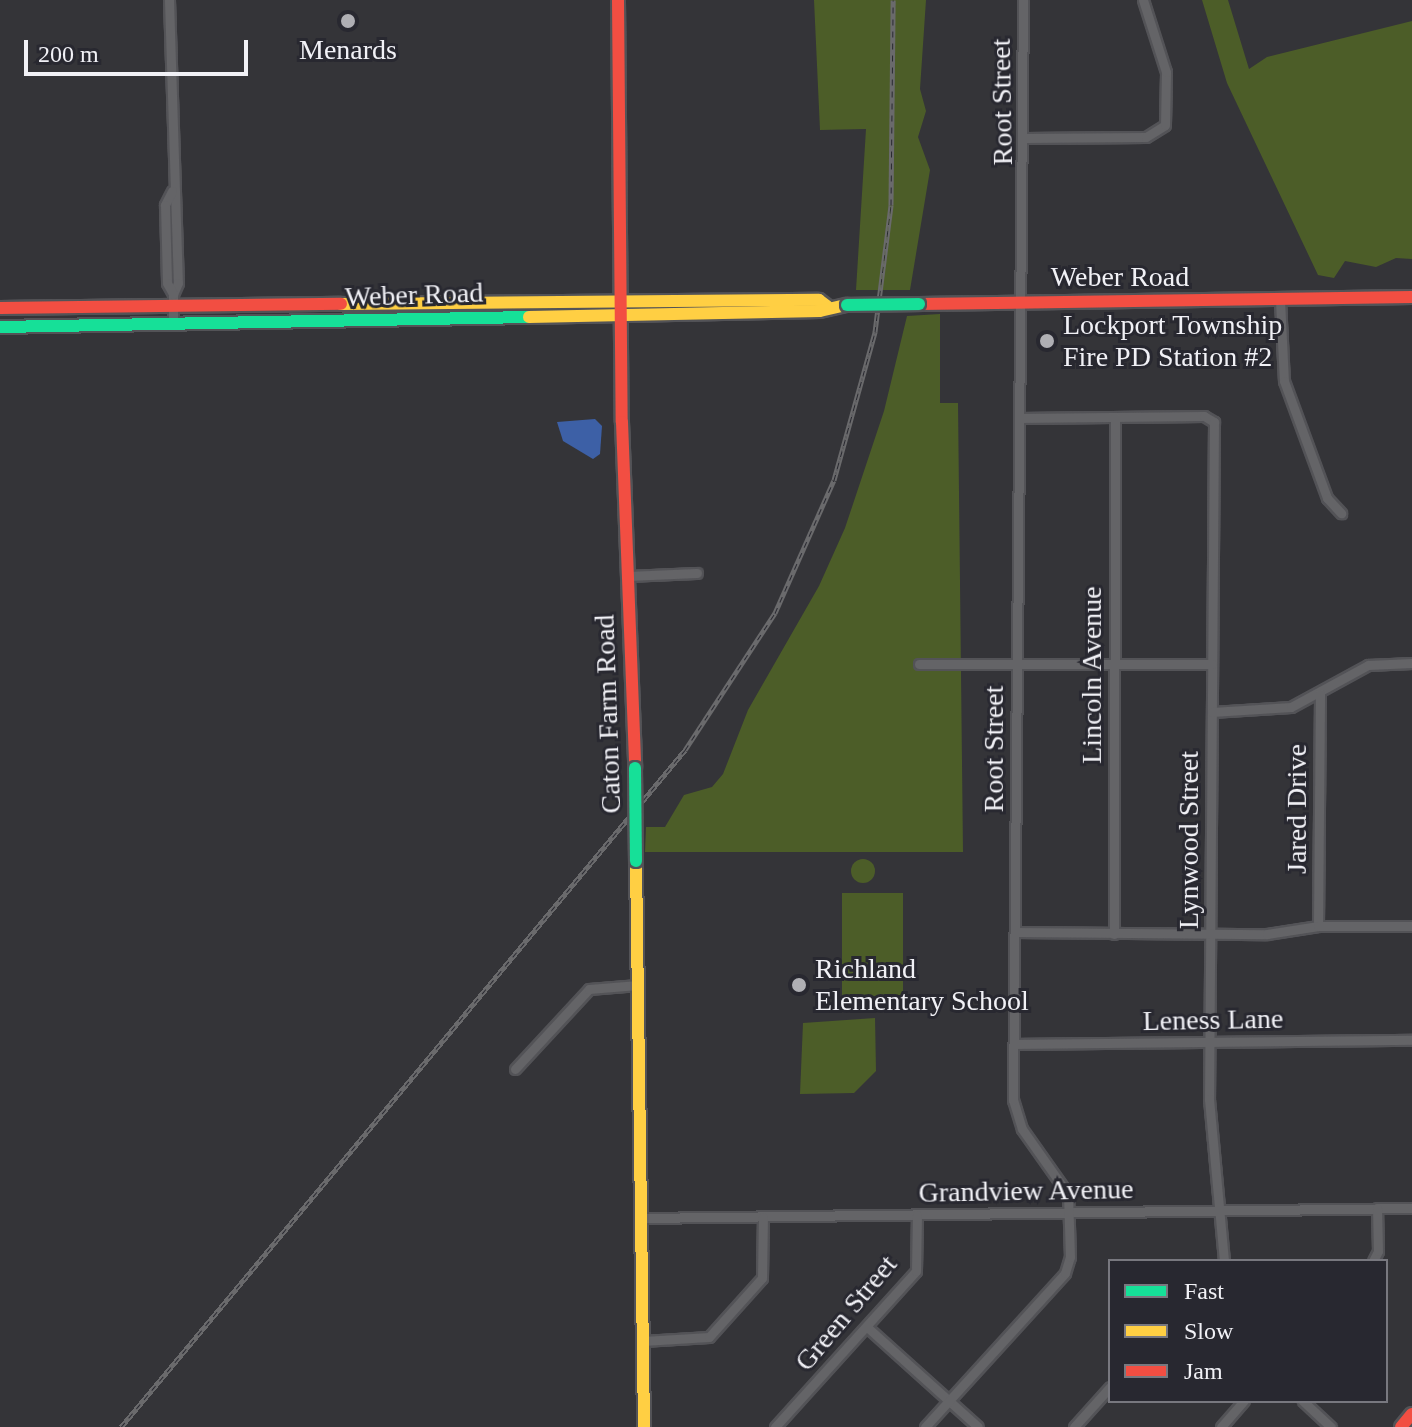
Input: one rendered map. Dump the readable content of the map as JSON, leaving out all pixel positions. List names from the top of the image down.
{
  "streets": {
    "main road": ["Weber Road", "Caton Farm Road"],
    "street": [
      "Root Street",
      "Lincoln Avenue",
      "Jared Drive",
      "Lynwood Street",
      "Leness Lane",
      "Grandview Avenue",
      "Green Street"
    ]
  },
  "crossings": [
    ["Root Street", "Weber Road"],
    ["Root Street", "Leness Lane"],
    ["Root Street", "Grandview Avenue"],
    ["Weber Road", "Caton Farm Road"],
    ["Lincoln Avenue", "Lynwood Street"],
    ["Caton Farm Road", "Grandview Avenue"],
    ["Lynwood Street", "Leness Lane"],
    ["Lynwood Street", "Grandview Avenue"],
    ["Grandview Avenue", "Green Street"]
  ],
  "places": ["Menards", "Lockport Township Fire PD Station #2", "Richland Elementary School"],
  "legend": ["Fast", "Slow", "Jam"],
  "scale_bar": "200 m"
}
